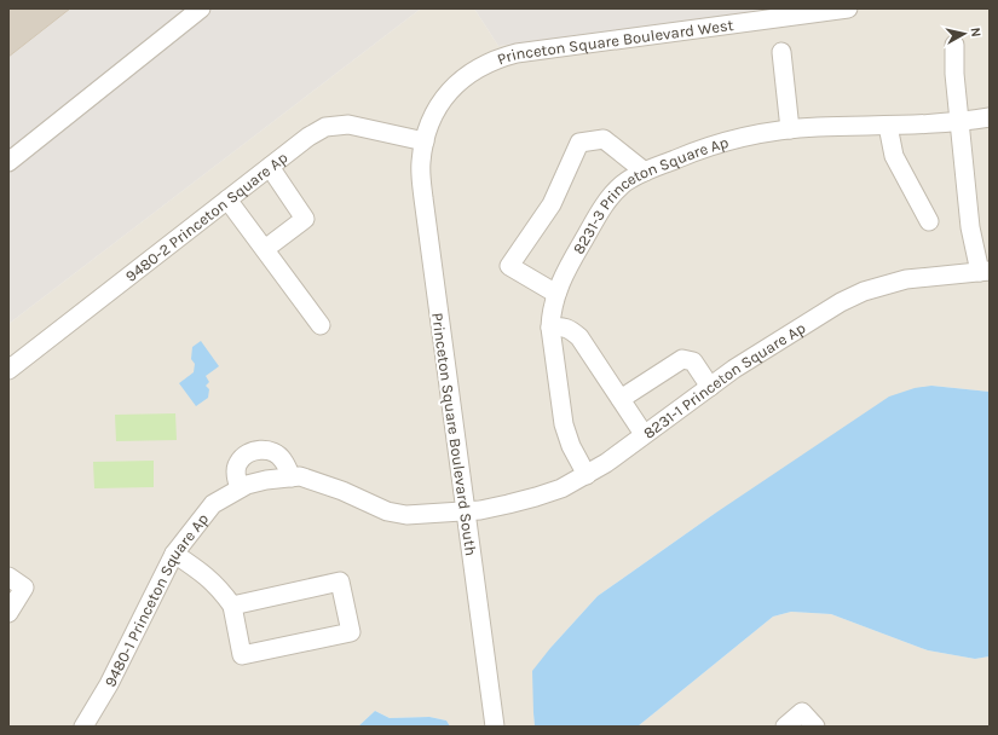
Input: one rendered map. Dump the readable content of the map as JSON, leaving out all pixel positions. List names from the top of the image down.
{
  "streets": {
    "street": [
      "Princeton Square Boulevard West",
      "8231-3 Princeton Square Ap",
      "9480-2 Princeton Square Ap",
      "8231-1 Princeton Square Ap",
      "Princeton Square Boulevard South",
      "9480-1 Princeton Square Ap"
    ]
  },
  "crossings": [
    ["Princeton Square Boulevard West", "9480-2 Princeton Square Ap"],
    ["Princeton Square Boulevard West", "Princeton Square Boulevard South"],
    ["8231-3 Princeton Square Ap", "8231-1 Princeton Square Ap"],
    ["9480-2 Princeton Square Ap", "Princeton Square Boulevard South"],
    ["8231-1 Princeton Square Ap", "Princeton Square Boulevard South"],
    ["8231-1 Princeton Square Ap", "9480-1 Princeton Square Ap"],
    ["Princeton Square Boulevard South", "9480-1 Princeton Square Ap"]
  ],
  "north": "right"
}
